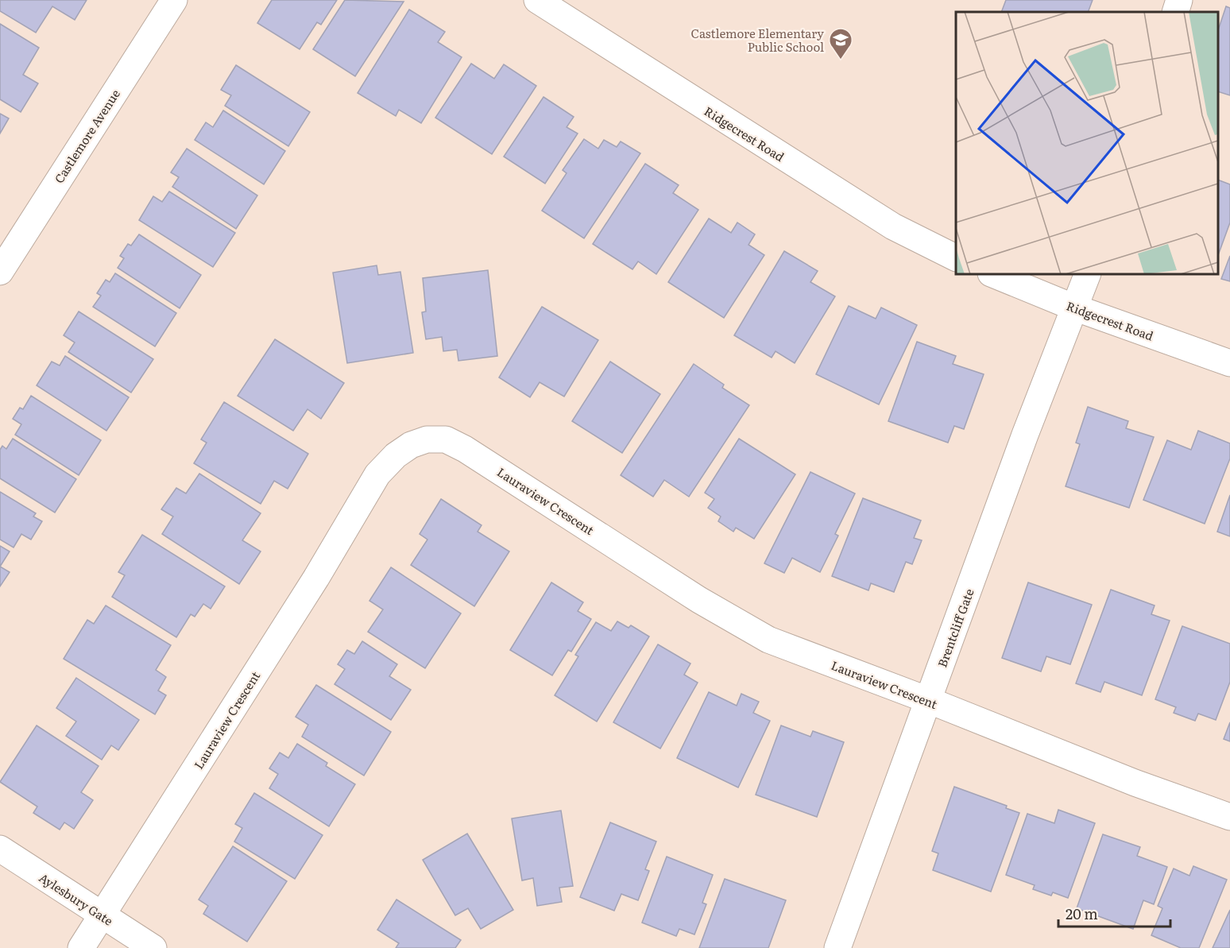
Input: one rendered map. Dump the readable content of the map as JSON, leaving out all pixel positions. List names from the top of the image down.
{
  "streets": {
    "street": [
      "Ridgecrest Road",
      "Castlemore Avenue",
      "Lauraview Crescent",
      "Brentcliff Gate",
      "Aylesbury Gate"
    ]
  },
  "crossings": [
    ["Ridgecrest Road", "Brentcliff Gate"],
    ["Lauraview Crescent", "Brentcliff Gate"],
    ["Lauraview Crescent", "Aylesbury Gate"]
  ],
  "places": {
    "school or university": ["Castlemore Elementary Public School"]
  },
  "scale_bar": "20 m"
}
